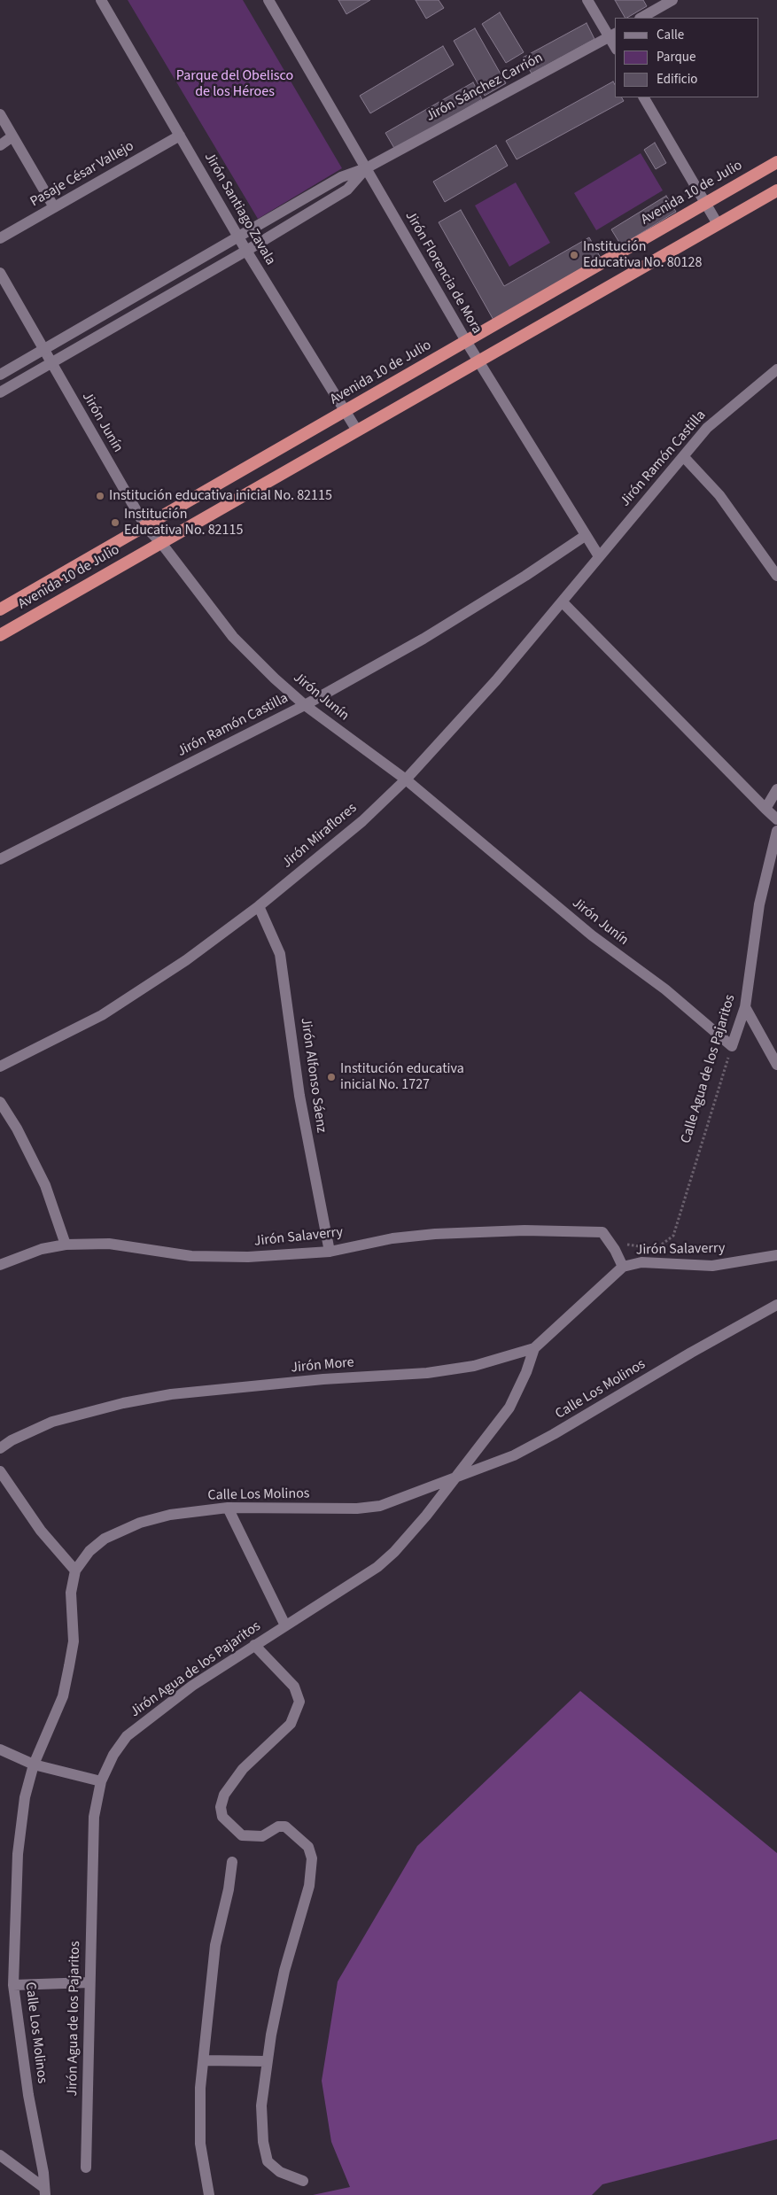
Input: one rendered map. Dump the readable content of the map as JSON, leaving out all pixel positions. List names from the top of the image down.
{
  "streets": {
    "highway": ["Avenida 10 de Julio"],
    "street": [
      "Jirón Sánchez Carrión",
      "Pasaje César Vallejo",
      "Jirón Santiago Zavala",
      "Jirón Florencia de Mora",
      "Jirón Junín",
      "Jirón Ramón Castilla",
      "Jirón Miraflores",
      "Calle Agua de los Pajaritos",
      "Jirón Alfonso Sáenz",
      "Jirón Salaverry",
      "Jirón More",
      "Calle Los Molinos",
      "Jirón Agua de los Pajaritos"
    ]
  },
  "crossings": [
    ["Jirón Sánchez Carrión", "Jirón Florencia de Mora"],
    ["Pasaje César Vallejo", "Jirón Santiago Zavala"],
    ["Avenida 10 de Julio", "Jirón Santiago Zavala"],
    ["Avenida 10 de Julio", "Jirón Florencia de Mora"],
    ["Avenida 10 de Julio", "Jirón Junín"],
    ["Jirón Florencia de Mora", "Jirón Ramón Castilla"],
    ["Jirón Florencia de Mora", "Jirón Miraflores"],
    ["Jirón Junín", "Jirón Ramón Castilla"],
    ["Jirón Junín", "Jirón Miraflores"],
    ["Jirón Junín", "Calle Agua de los Pajaritos"],
    ["Jirón Ramón Castilla", "Jirón Miraflores"],
    ["Jirón Miraflores", "Jirón Alfonso Sáenz"],
    ["Calle Agua de los Pajaritos", "Jirón Salaverry"],
    ["Jirón Alfonso Sáenz", "Jirón Salaverry"],
    ["Jirón Salaverry", "Jirón More"],
    ["Jirón More", "Jirón Agua de los Pajaritos"],
    ["Calle Los Molinos", "Jirón Agua de los Pajaritos"]
  ],
  "parks": ["Parque del Obelisco de los Héroes"],
  "places": [
    "Institución Educativa No. 80128",
    "Institución educativa inicial No. 82115",
    "Institución Educativa No. 82115",
    "Institución educativa inicial No. 1727"
  ],
  "legend": ["Calle", "Parque", "Edificio"]
}
